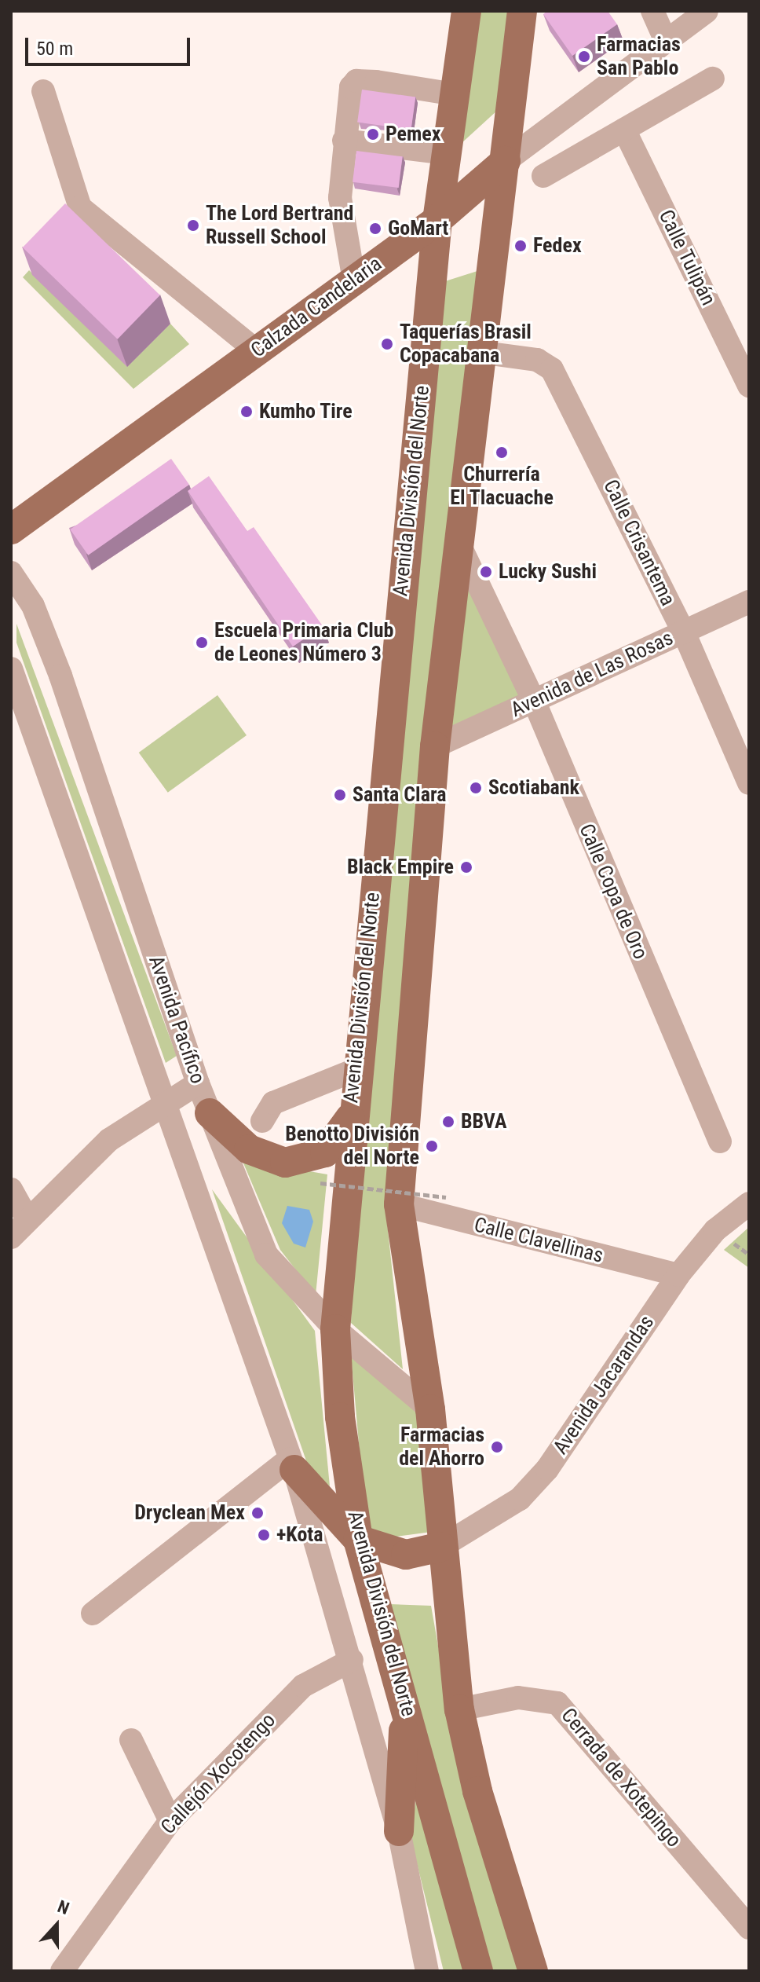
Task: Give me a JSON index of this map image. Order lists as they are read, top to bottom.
{
  "streets": {
    "main road": ["Calzada Candelaria", "Avenida División del Norte"],
    "street": [
      "Calle Tulipán",
      "Calle Crisantema",
      "Avenida de Las Rosas",
      "Calle Copa de Oro",
      "Avenida Pacífico",
      "Calle Clavellinas",
      "Avenida Jacarandas",
      "Callejón Xocotengo",
      "Cerrada de Xotepingo"
    ]
  },
  "crossings": [
    ["Calzada Candelaria", "Avenida División del Norte"],
    ["Avenida División del Norte", "Avenida Pacífico"],
    ["Avenida División del Norte", "Callejón Xocotengo"],
    ["Calle Crisantema", "Avenida de Las Rosas"],
    ["Avenida de Las Rosas", "Calle Copa de Oro"],
    ["Calle Clavellinas", "Avenida Jacarandas"]
  ],
  "places": [
    "Farmacias San Pablo",
    "Pemex",
    "The Lord Bertrand Russell School",
    "GoMart",
    "Fedex",
    "Taquerías Brasil Copacabana",
    "Kumho Tire",
    "Churrería El Tlacuache",
    "Lucky Sushi",
    "Escuela Primaria Club de Leones Número 3",
    "Scotiabank",
    "Santa Clara",
    "Black Empire",
    "BBVA",
    "Benotto División del Norte",
    "Farmacias del Ahorro",
    "Dryclean Mex",
    "+Kota"
  ],
  "scale_bar": "50 m",
  "north": "top"
}
